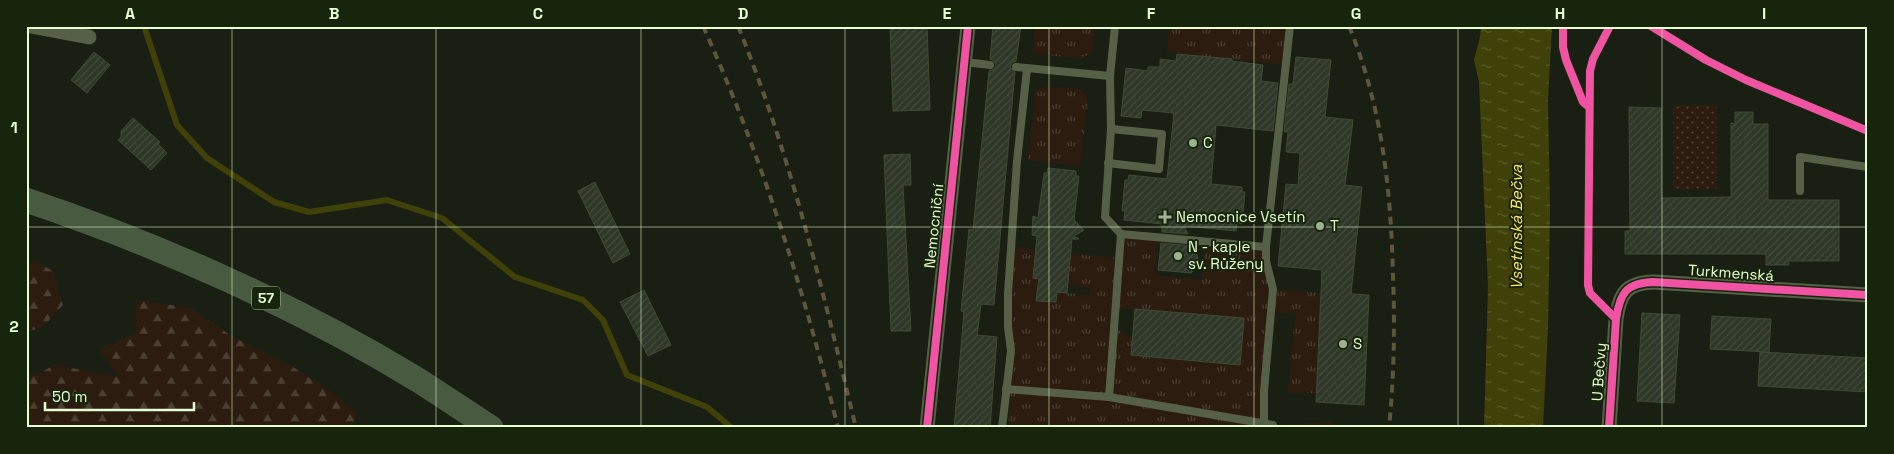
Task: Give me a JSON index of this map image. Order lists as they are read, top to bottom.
{
  "streets": {
    "main road": ["57"],
    "street": ["Nemocniční", "Turkmenská", "U Bečvy"]
  },
  "crossings": [
    ["Turkmenská", "U Bečvy"]
  ],
  "water": ["Vsetínská Bečva"],
  "places": {
    "other": [
      "C",
      "T",
      "N - kaple sv. Růženy",
      "S"
    ],
    "health": ["Nemocnice Vsetín"]
  },
  "scale_bar": "50 m",
  "grid": {
    "columns": [
      "A",
      "B",
      "C",
      "D",
      "E",
      "F",
      "G",
      "H",
      "I"
    ],
    "rows": ["1", "2"]
  }
}
